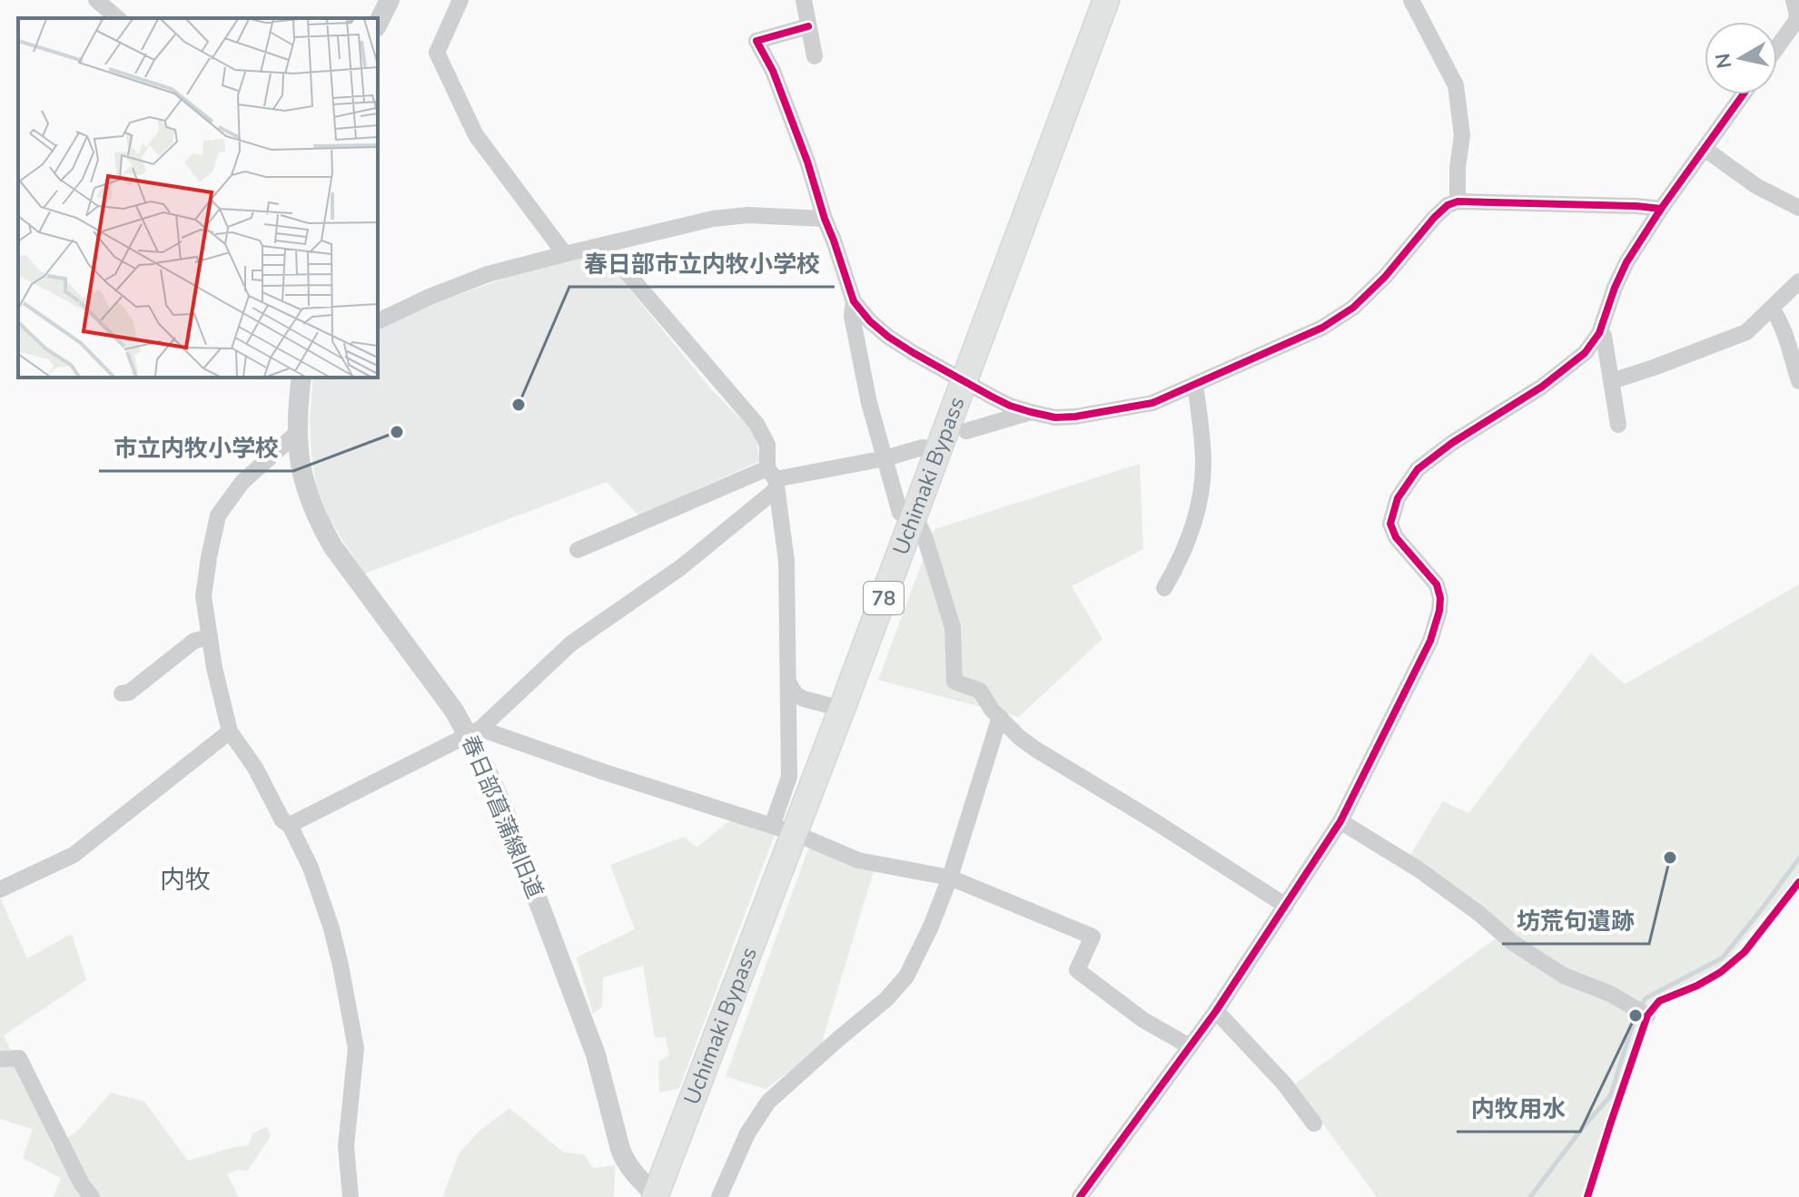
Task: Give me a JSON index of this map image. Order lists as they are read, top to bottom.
{
  "streets": {
    "main road": ["Uchimaki Bypass", "78"],
    "street": ["春日部菖蒲線旧道"]
  },
  "crossings": [
    ["Uchimaki Bypass", "春日部菖蒲線旧道"]
  ],
  "districts": ["内牧"],
  "places": [
    "春日部市立内牧小学校",
    "市立内牧小学校",
    "坊荒句遺跡",
    "内牧用水"
  ],
  "north": "left"
}
